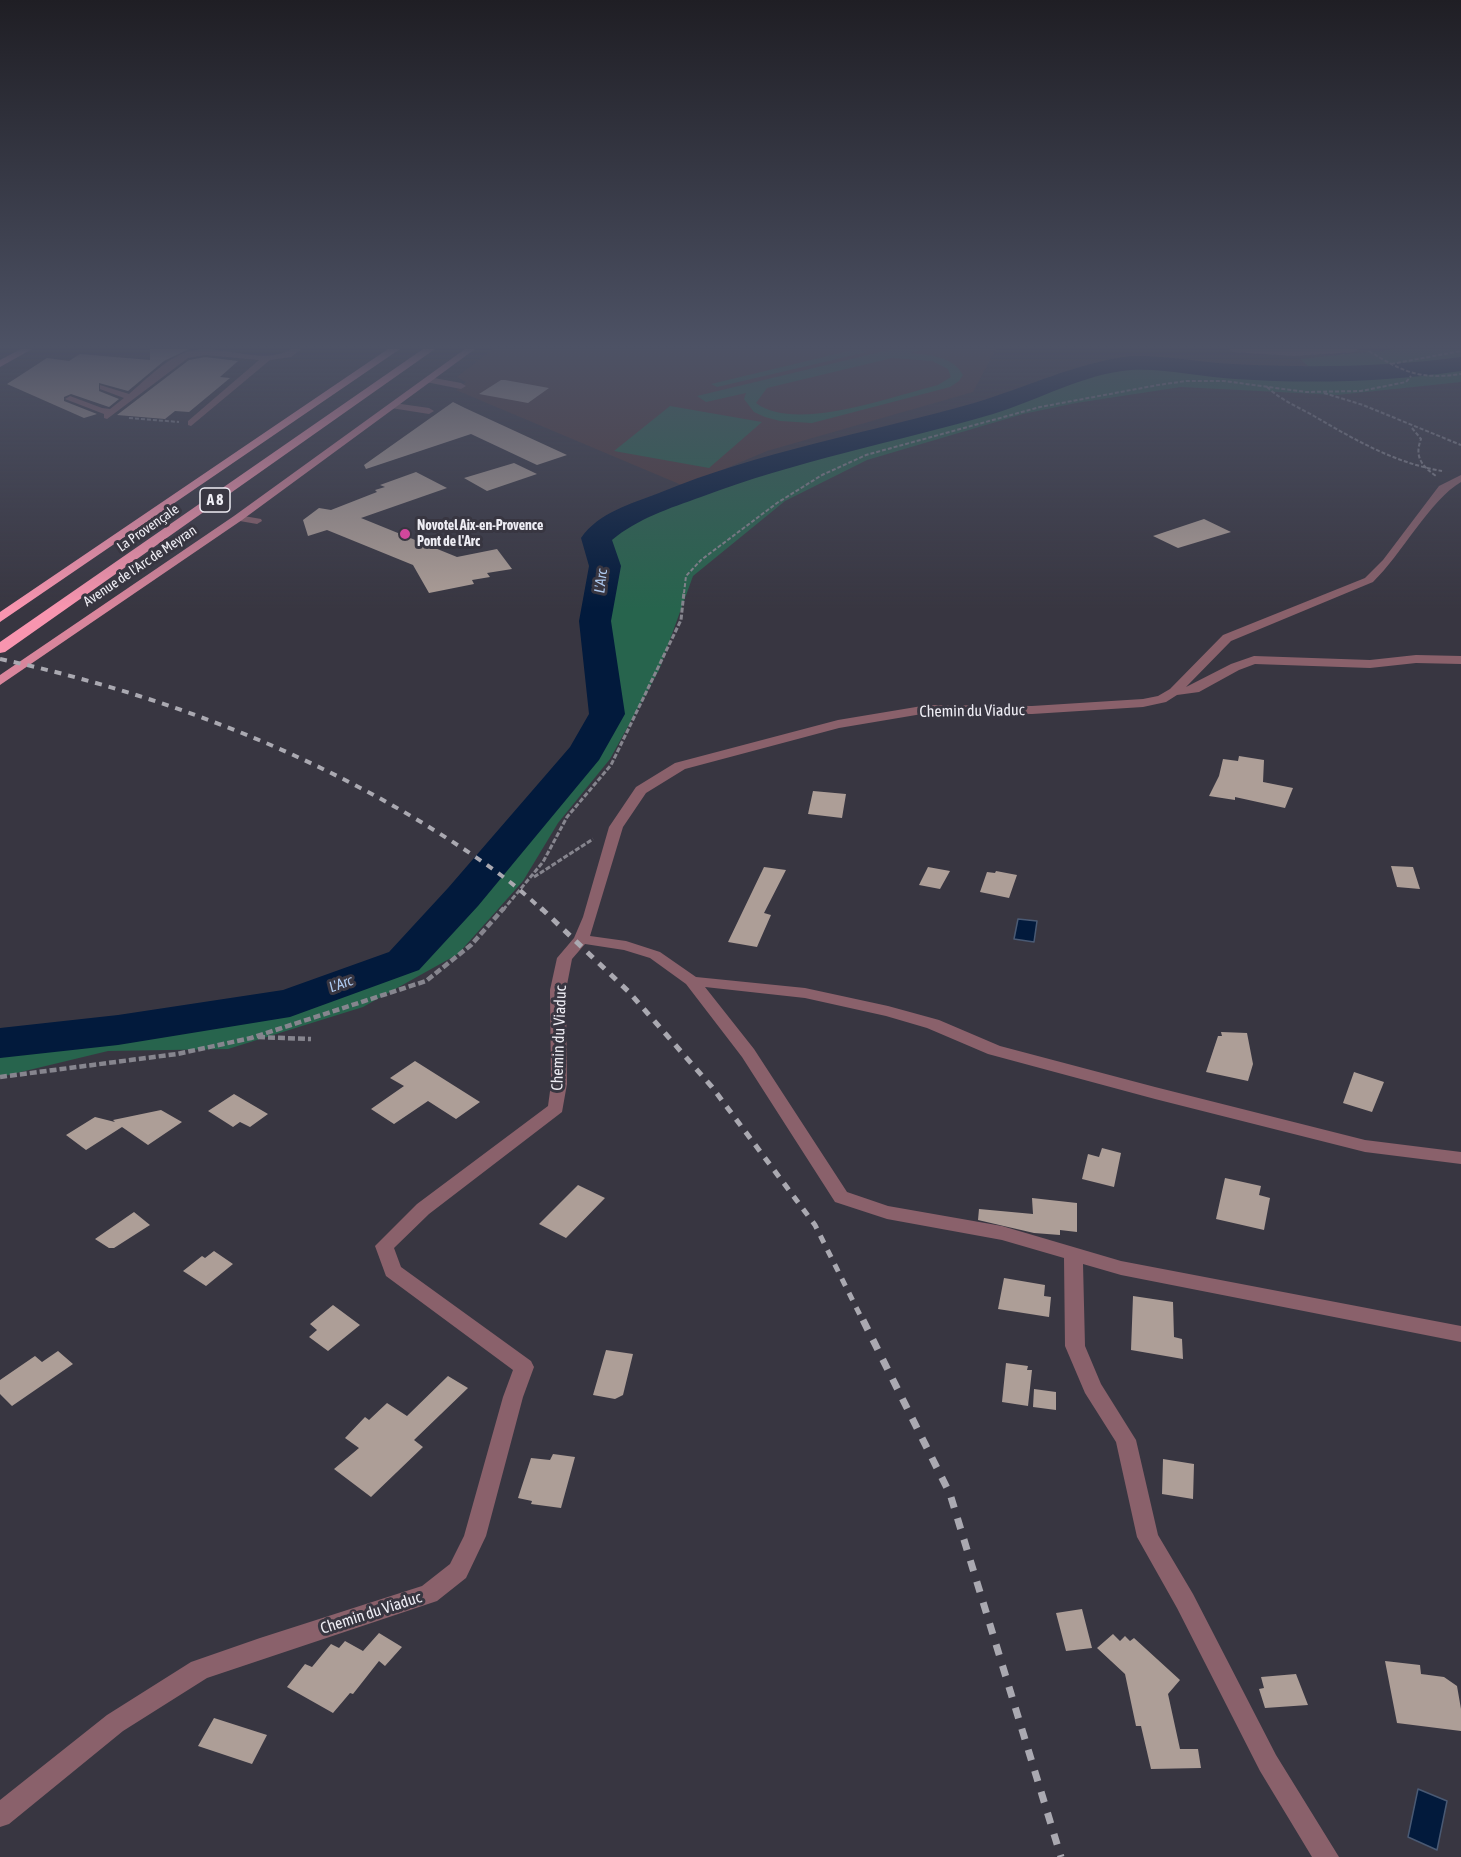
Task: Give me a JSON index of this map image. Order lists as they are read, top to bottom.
{
  "streets": {
    "highway": ["A 8", "La Provençale"],
    "main road": ["Avenue de l'Arc de Meyran"],
    "street": ["Chemin du Viaduc"]
  },
  "water": ["L'Arc"],
  "places": ["Novotel Aix-en-Provence Pont de l'Arc"]
}
